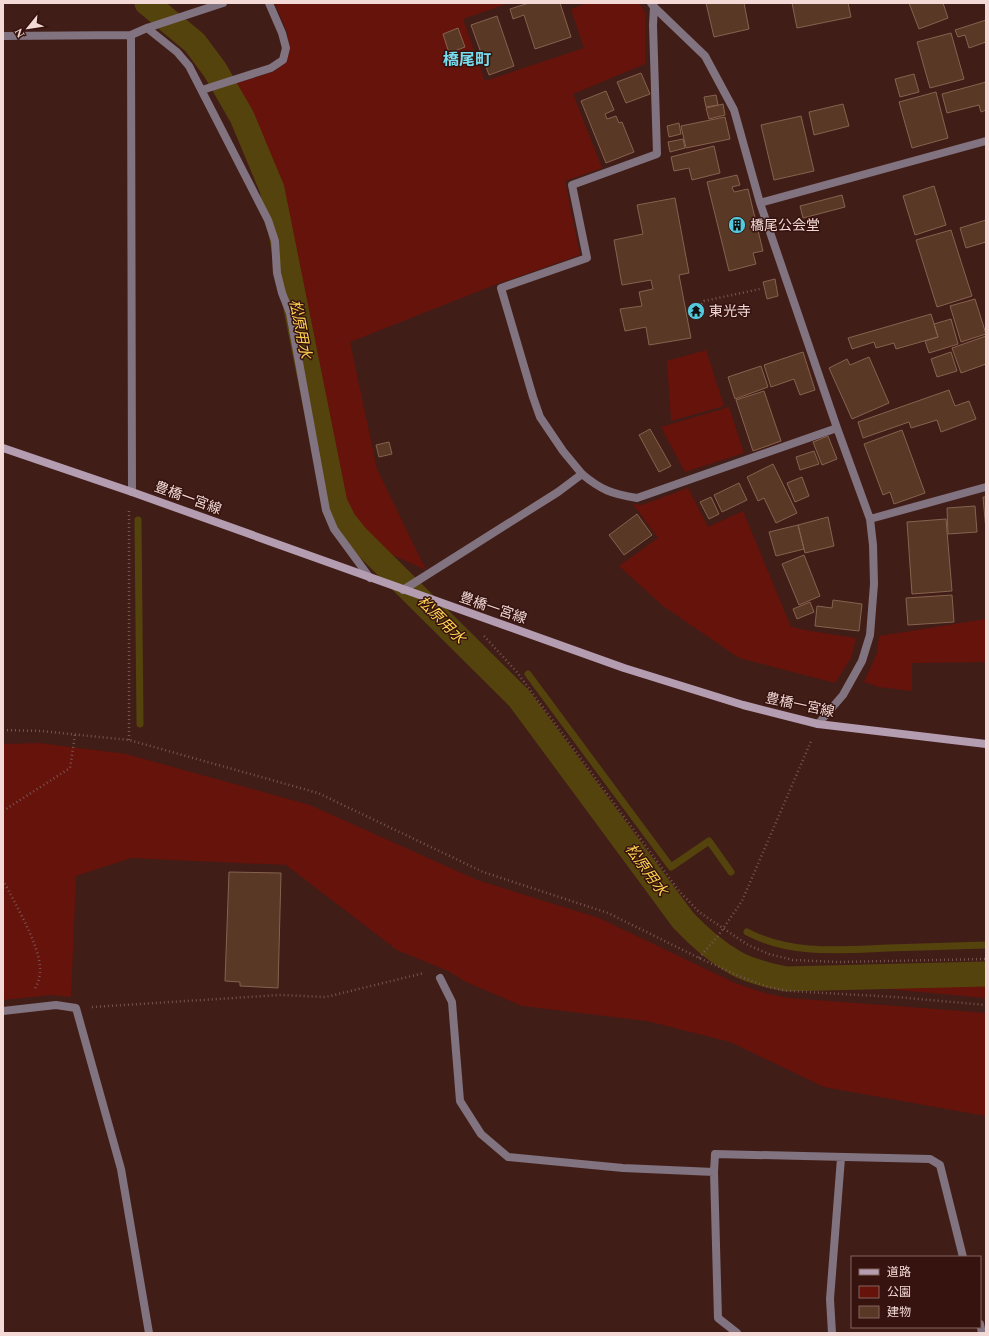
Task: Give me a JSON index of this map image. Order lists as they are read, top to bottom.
{
  "streets": {
    "main road": ["豊橋一宮線"]
  },
  "districts": ["橋尾町"],
  "water": ["松原用水"],
  "places": {
    "building": ["橋尾公会堂"],
    "temple": ["東光寺"]
  },
  "legend": ["道路", "公園", "建物"],
  "north": "bottom left"
}
